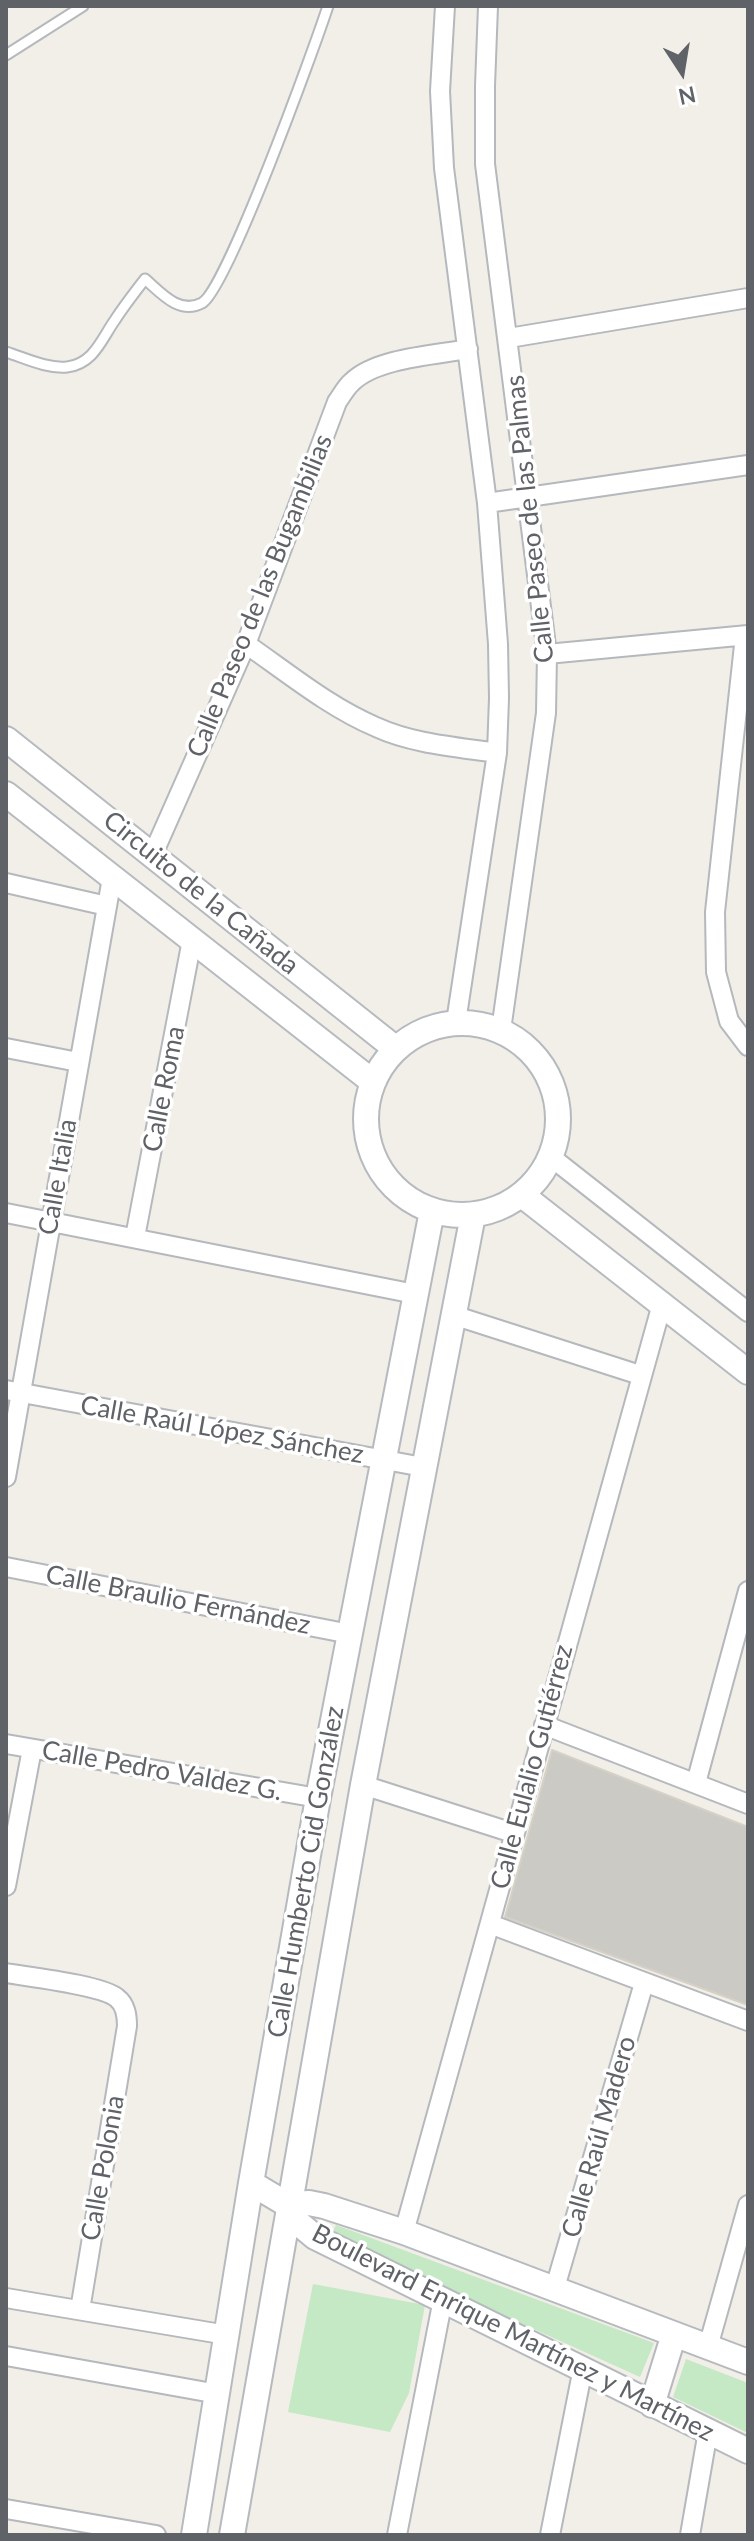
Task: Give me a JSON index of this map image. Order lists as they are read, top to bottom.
{
  "streets": {
    "street": [
      "Calle Paseo de las Palmas",
      "Calle Paseo de las Bugambilias",
      "Circuito de la Cañada",
      "Calle Roma",
      "Calle Italia",
      "Calle Raúl López Sánchez",
      "Calle Braulio Fernández",
      "Calle Eulalio Gutiérrez",
      "Calle Pedro Valdez G.",
      "Calle Humberto Cid González",
      "Calle Raúl Madero",
      "Calle Polonia",
      "Boulevard Enrique Martínez y Martínez"
    ]
  },
  "crossings": [
    ["Calle Paseo de las Palmas", "Calle Paseo de las Bugambilias"],
    ["Calle Paseo de las Palmas", "Circuito de la Cañada"],
    ["Calle Paseo de las Palmas", "Calle Humberto Cid González"],
    ["Calle Paseo de las Bugambilias", "Circuito de la Cañada"],
    ["Circuito de la Cañada", "Calle Roma"],
    ["Circuito de la Cañada", "Calle Italia"],
    ["Circuito de la Cañada", "Calle Humberto Cid González"],
    ["Calle Italia", "Calle Raúl López Sánchez"],
    ["Calle Raúl López Sánchez", "Calle Humberto Cid González"],
    ["Calle Braulio Fernández", "Calle Humberto Cid González"],
    ["Calle Eulalio Gutiérrez", "Boulevard Enrique Martínez y Martínez"],
    ["Calle Pedro Valdez G.", "Calle Humberto Cid González"],
    ["Calle Humberto Cid González", "Boulevard Enrique Martínez y Martínez"],
    ["Calle Raúl Madero", "Boulevard Enrique Martínez y Martínez"]
  ],
  "north": "bottom"
}
